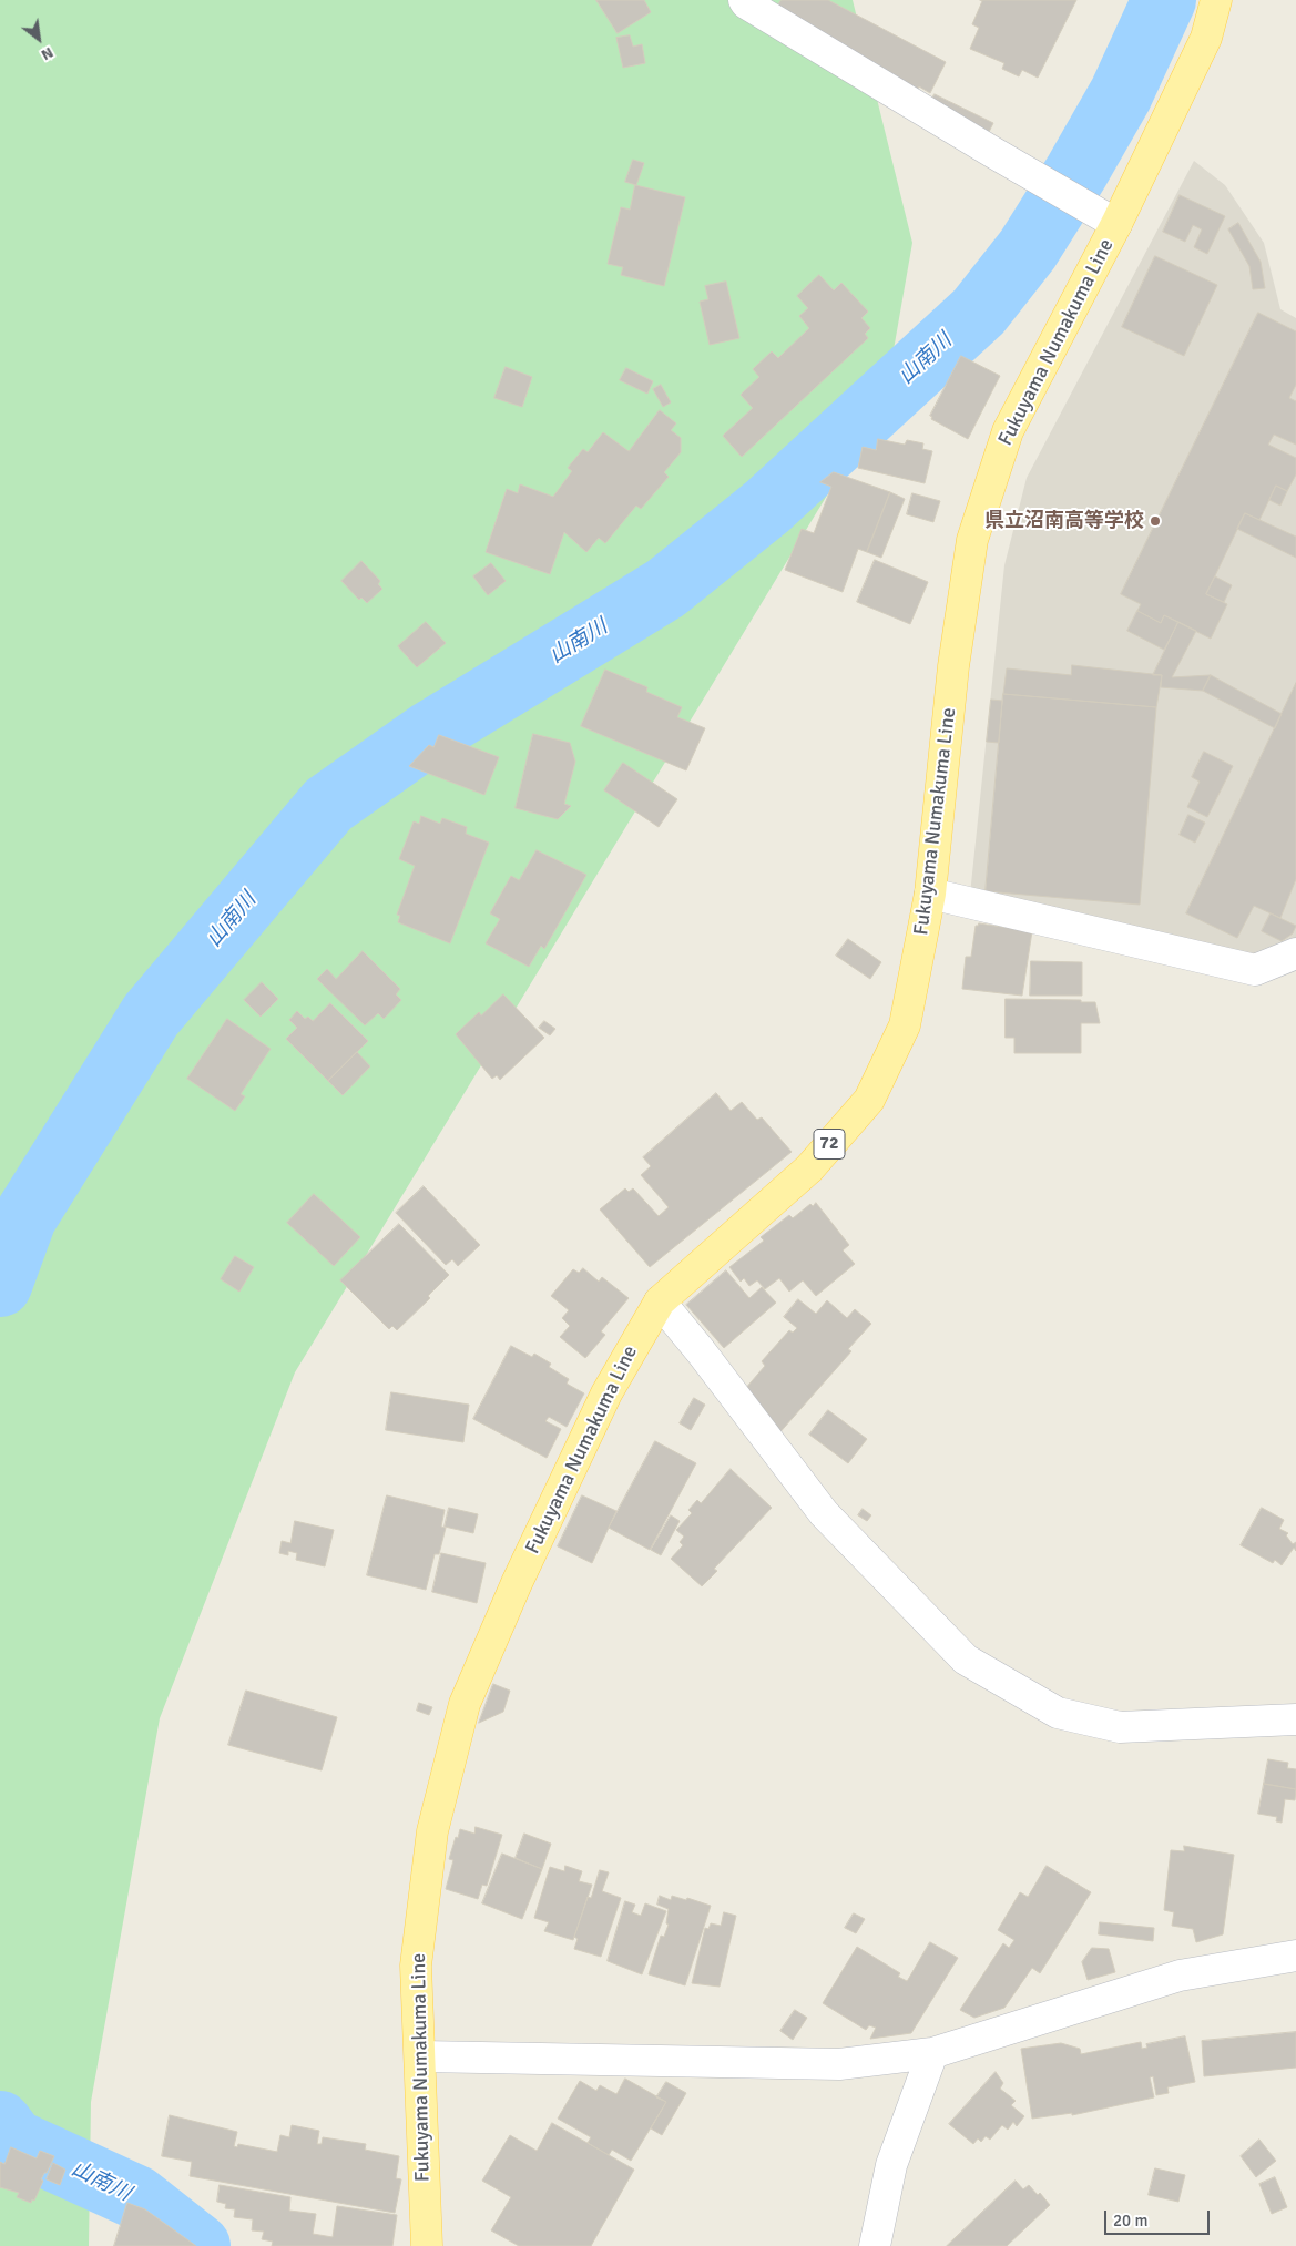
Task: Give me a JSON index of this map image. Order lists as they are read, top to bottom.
{
  "streets": {
    "main road": ["Fukuyama Numakuma Line", "72"]
  },
  "water": ["山南川"],
  "places": ["県立沼南高等学校"],
  "scale_bar": "20 m",
  "north": "bottom right"
}
